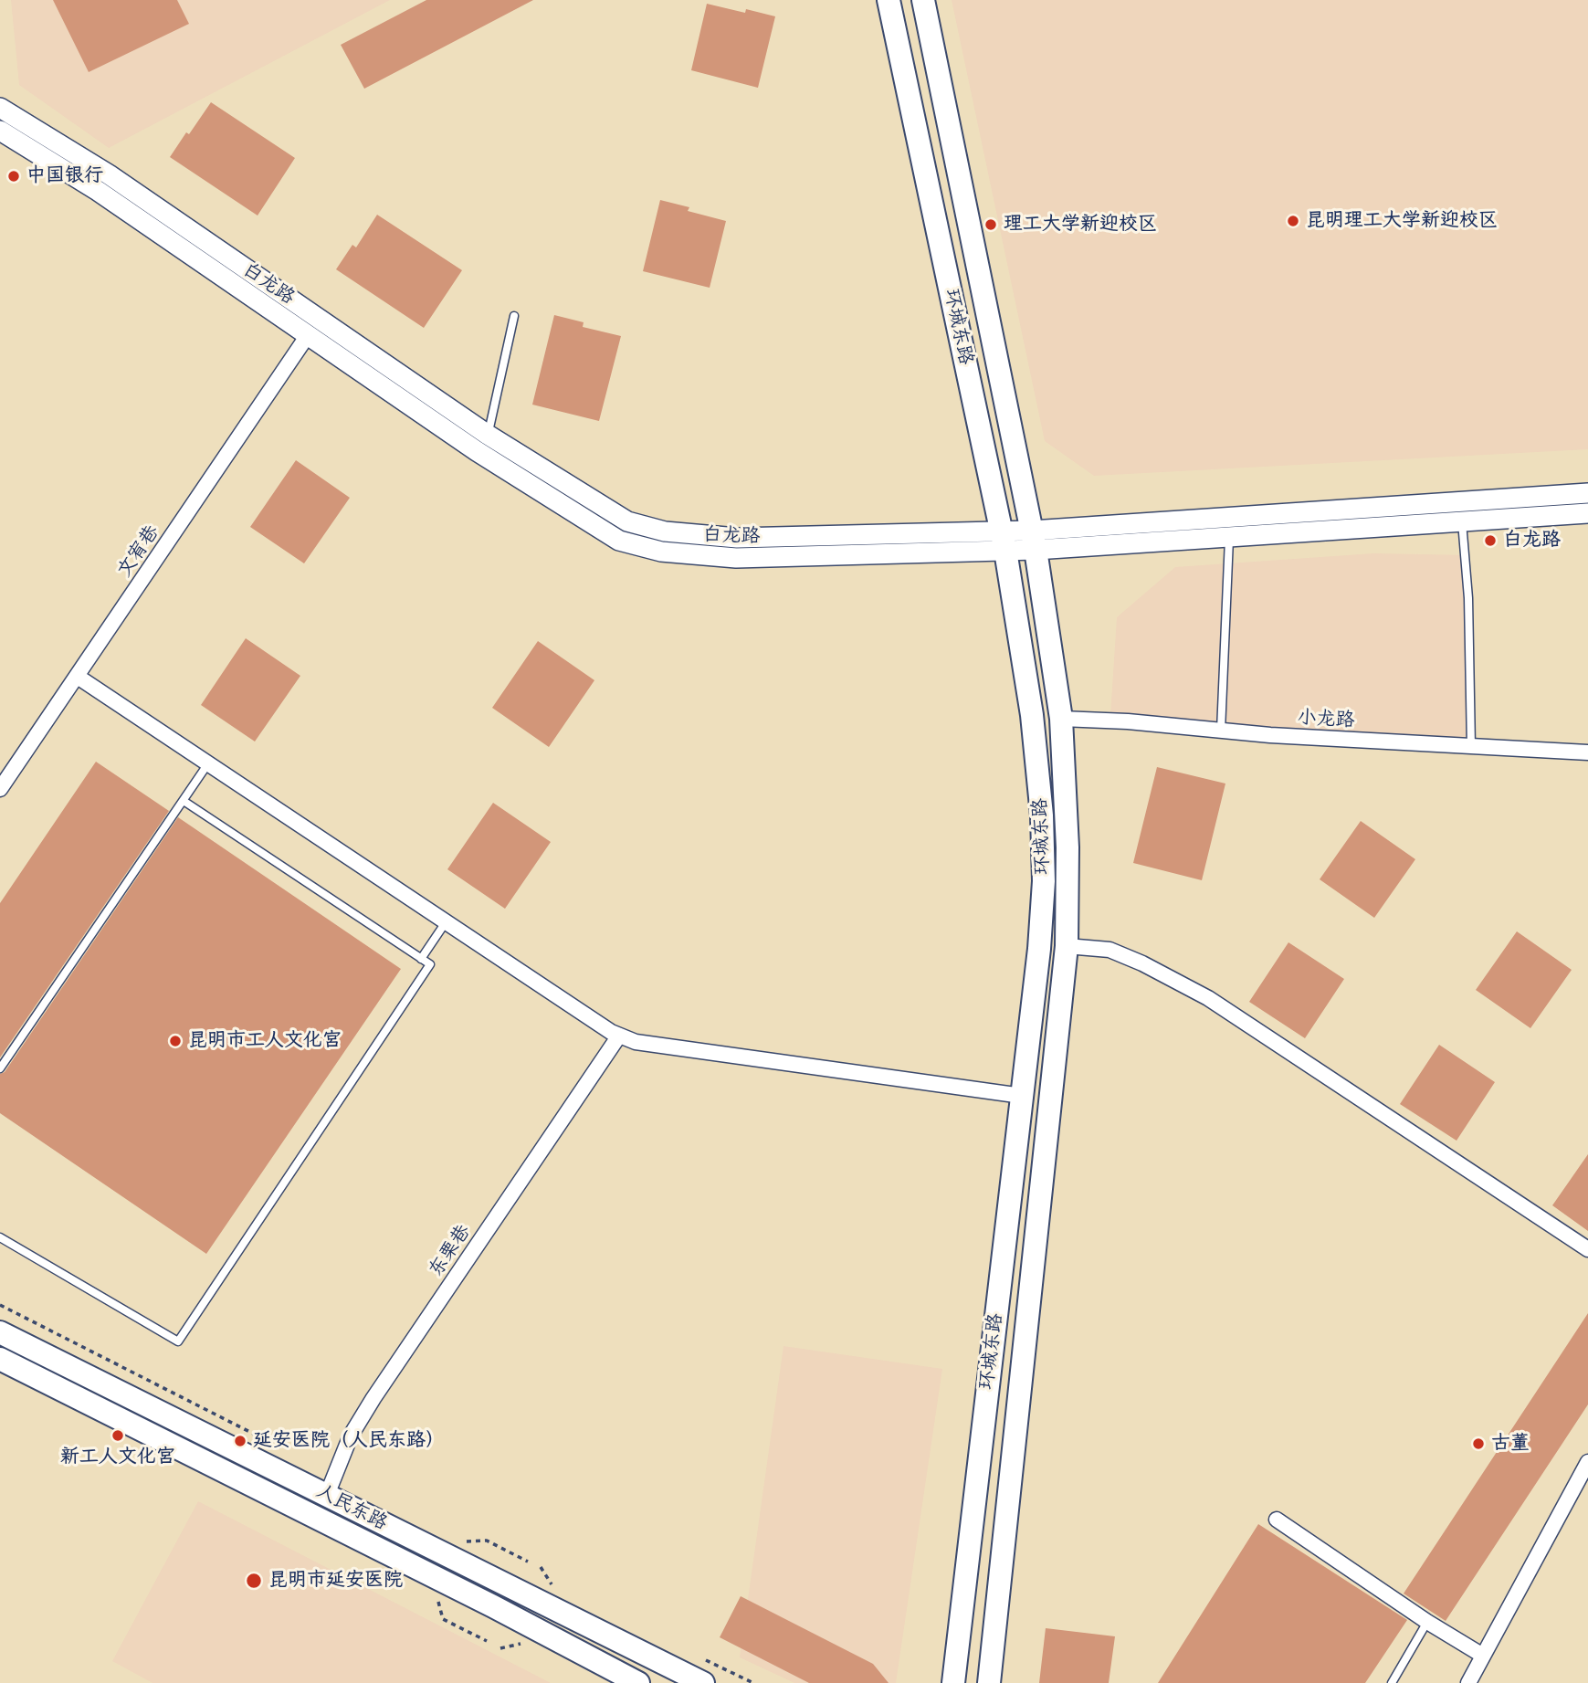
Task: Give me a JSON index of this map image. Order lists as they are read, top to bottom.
{
  "streets": {
    "main road": ["白龙路", "环城东路", "人民东路"],
    "street": ["文宥巷", "小龙路", "东栗巷"]
  },
  "crossings": [
    ["白龙路", "环城东路"],
    ["白龙路", "文宥巷"],
    ["环城东路", "小龙路"],
    ["东栗巷", "人民东路"]
  ],
  "places": [
    "中国银行",
    "昆明理工大学新迎校区",
    "理工大学新迎校区",
    "白龙路",
    "昆明市工人文化宫",
    "新工人文化宫",
    "延安医院（人民东路）",
    "古董",
    "昆明市延安医院"
  ]
}
